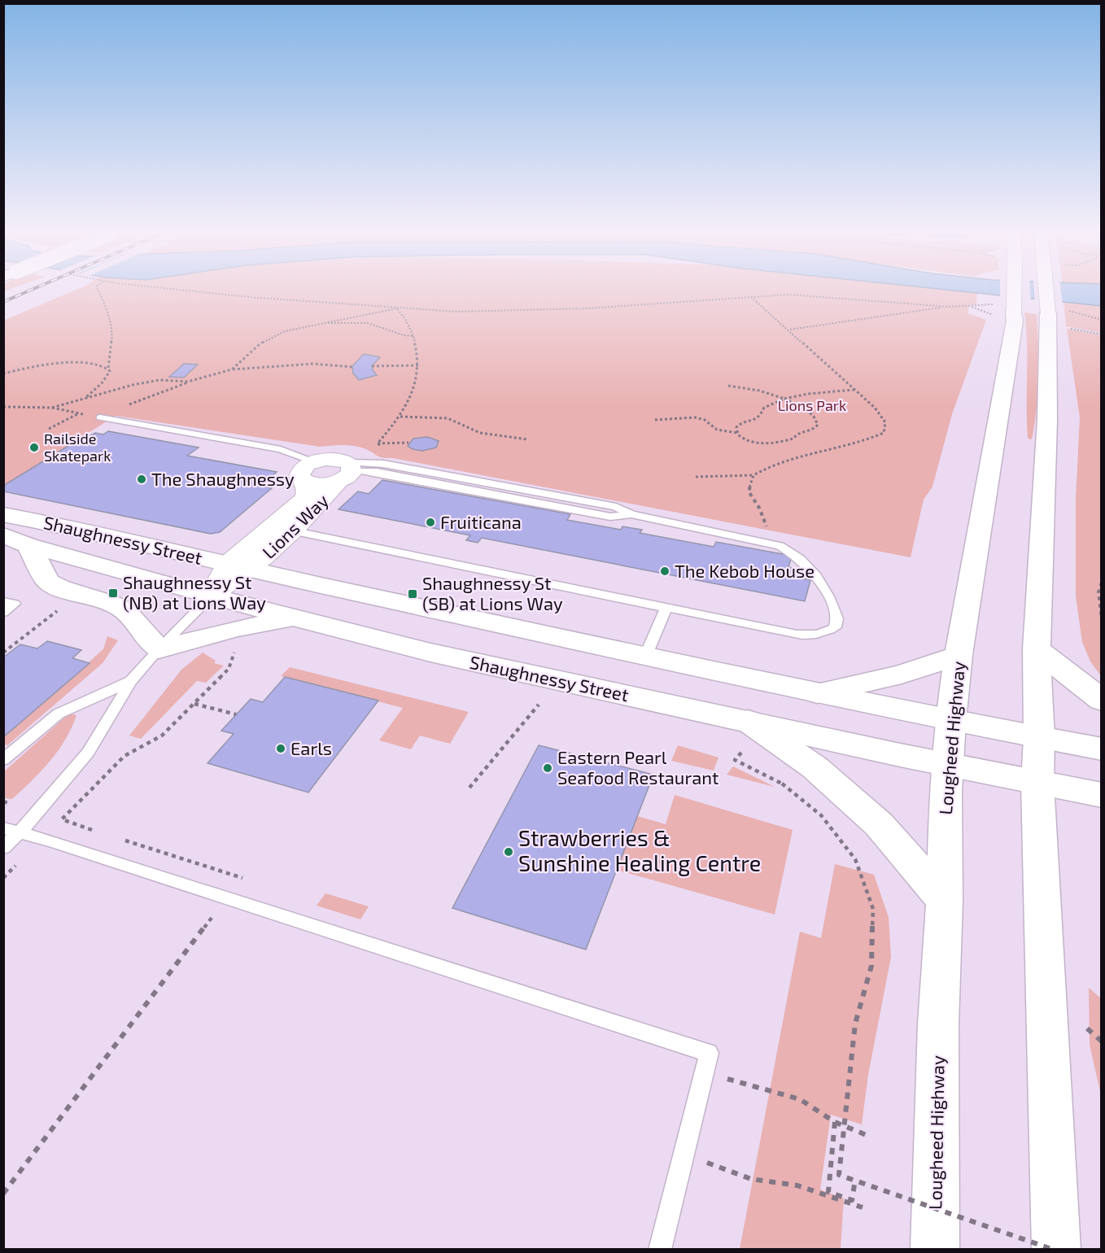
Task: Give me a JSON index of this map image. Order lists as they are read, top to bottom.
{
  "streets": {
    "main road": ["Shaughnessy Street", "Lougheed Highway"],
    "street": ["Lions Way"]
  },
  "crossings": [
    ["Lions Way", "Shaughnessy Street"],
    ["Shaughnessy Street", "Lougheed Highway"]
  ],
  "parks": ["Lions Park"],
  "places": {
    "other": [
      "Railside Skatepark",
      "The Shaughnessy",
      "Fruiticana",
      "The Kebob House",
      "Earls",
      "Eastern Pearl Seafood Restaurant",
      "Strawberries & Sunshine Healing Centre"
    ],
    "transit": ["Shaughnessy St (NB) at Lions Way", "Shaughnessy St (SB) at Lions Way"]
  }
}
